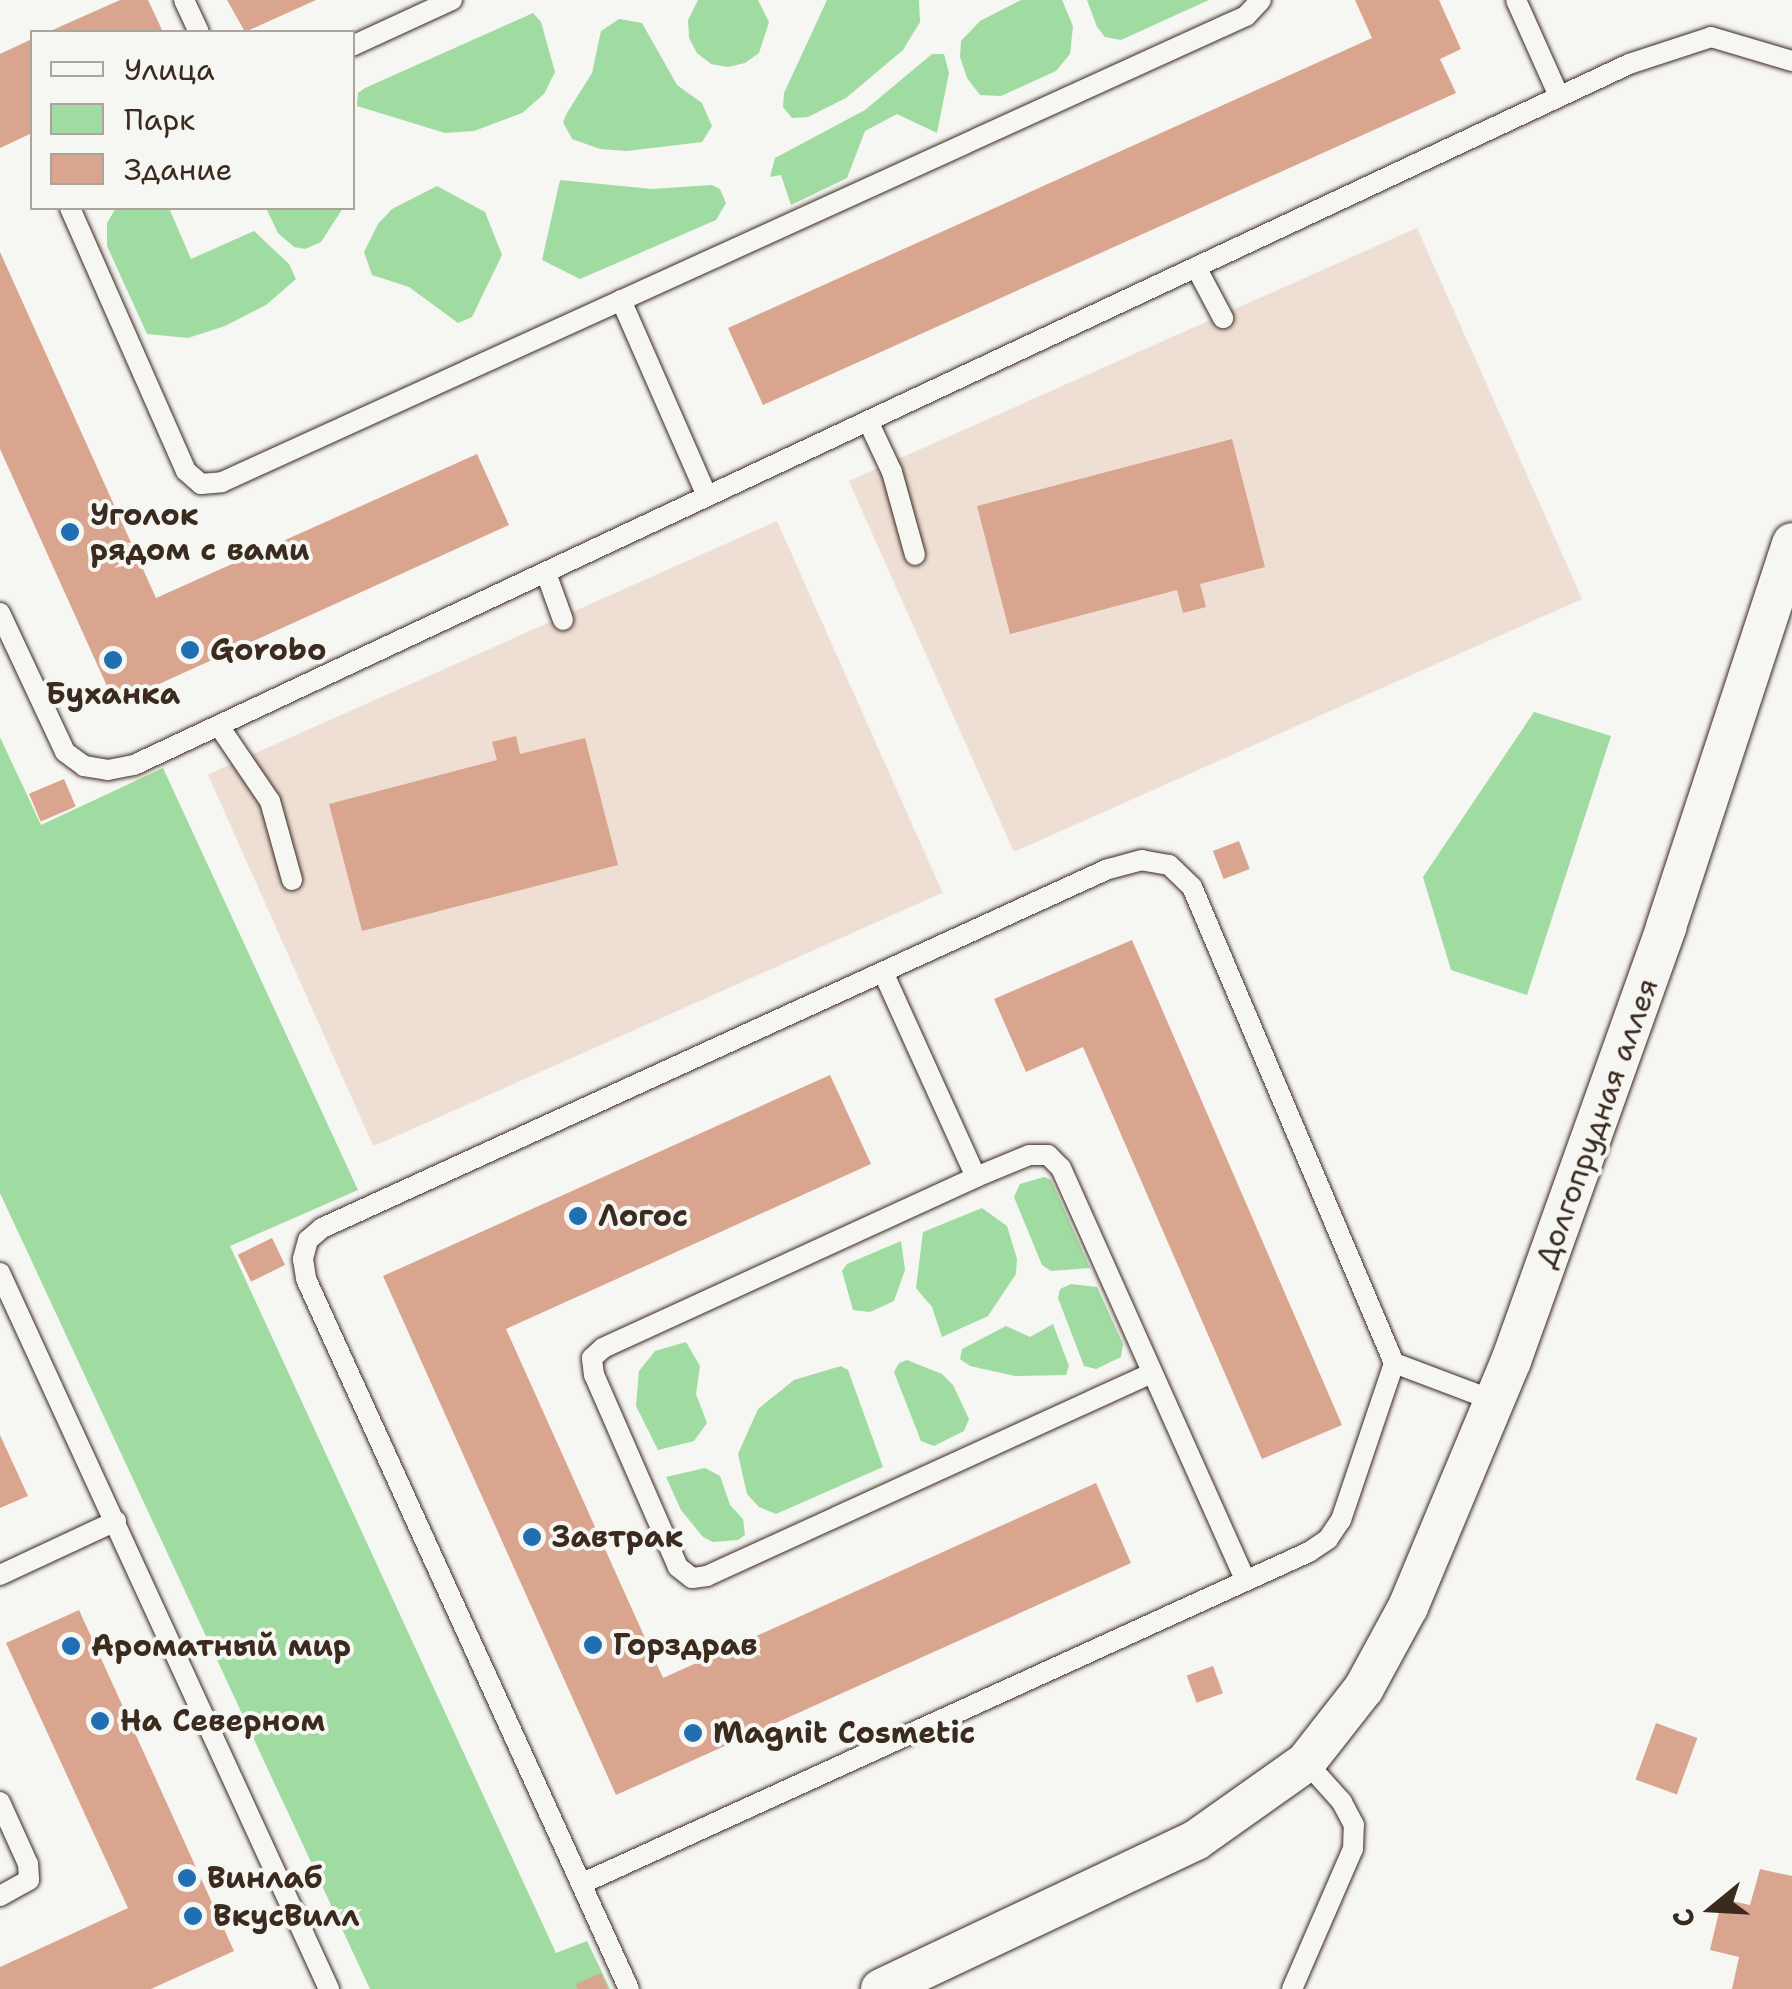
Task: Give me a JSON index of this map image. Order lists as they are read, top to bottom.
{
  "streets": {
    "street": ["Долгопрудная аллея"]
  },
  "places": [
    "Уголок рядом с вами",
    "Gorobo",
    "Буханка",
    "Логос",
    "Завтрак",
    "Горздрав",
    "Ароматный мир",
    "На Северном",
    "Magnit Cosmetic",
    "Винлаб",
    "ВкусВилл"
  ],
  "legend": ["Улица", "Парк", "Здание"],
  "north": "left"
}
